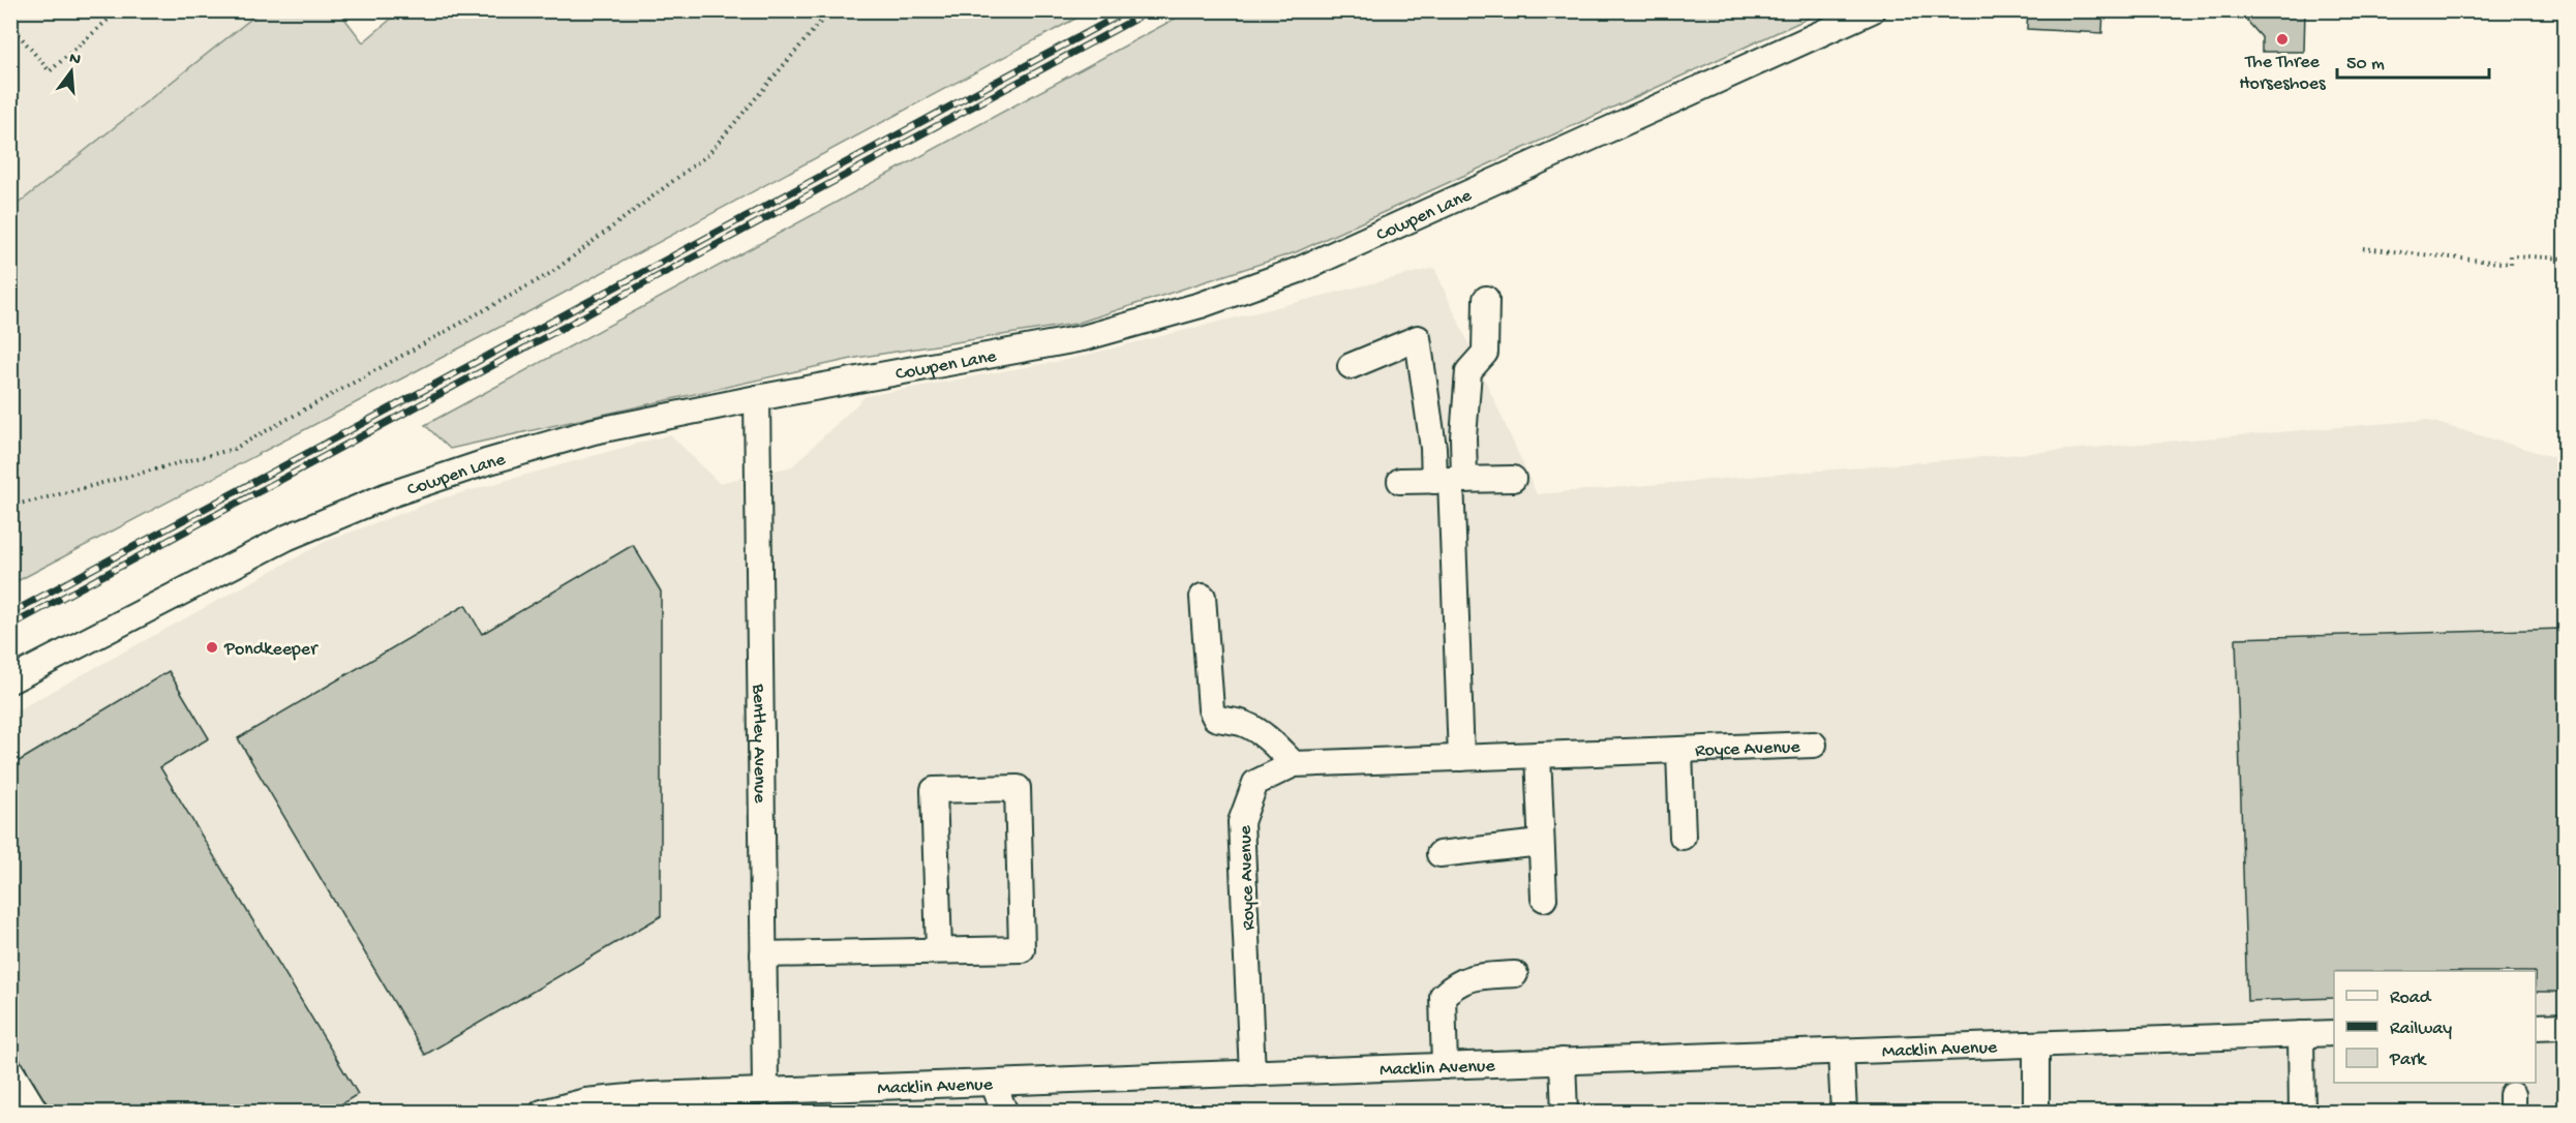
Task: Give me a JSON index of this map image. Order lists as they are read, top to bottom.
{
  "streets": {
    "street": [
      "Cowpen Lane",
      "Bentley Avenue",
      "Royce Avenue",
      "Macklin Avenue"
    ]
  },
  "crossings": [
    ["Cowpen Lane", "Bentley Avenue"],
    ["Bentley Avenue", "Macklin Avenue"],
    ["Royce Avenue", "Macklin Avenue"]
  ],
  "places": ["The Three Horseshoes", "Pondkeeper"],
  "legend": ["Road", "Railway", "Park"],
  "scale_bar": "50 m",
  "north": "top"
}
